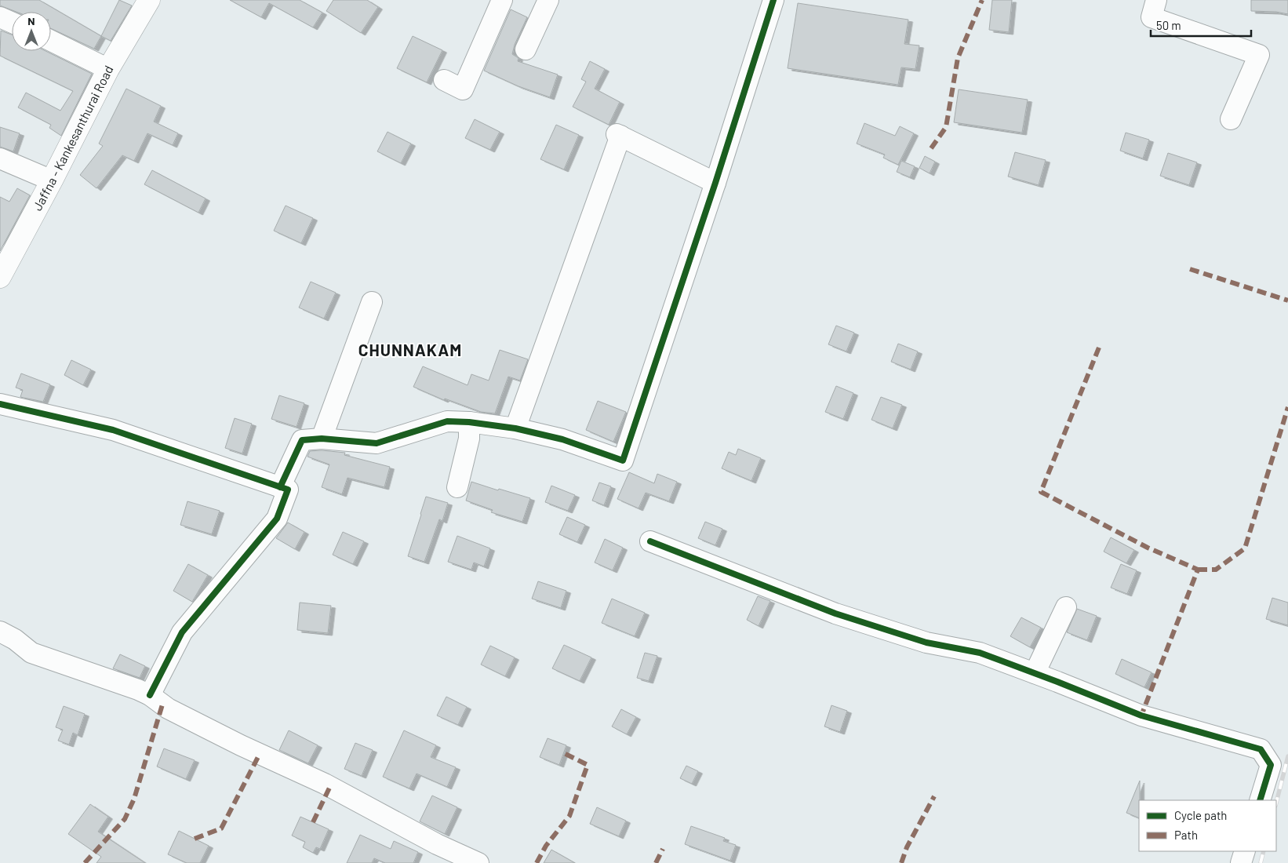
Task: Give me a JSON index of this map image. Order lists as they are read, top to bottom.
{
  "streets": {
    "main road": ["Jaffna - Kankesanthurai Road"]
  },
  "districts": ["CHUNNAKAM"],
  "legend": ["Cycle path", "Path"],
  "scale_bar": "50 m",
  "north": "top"
}
